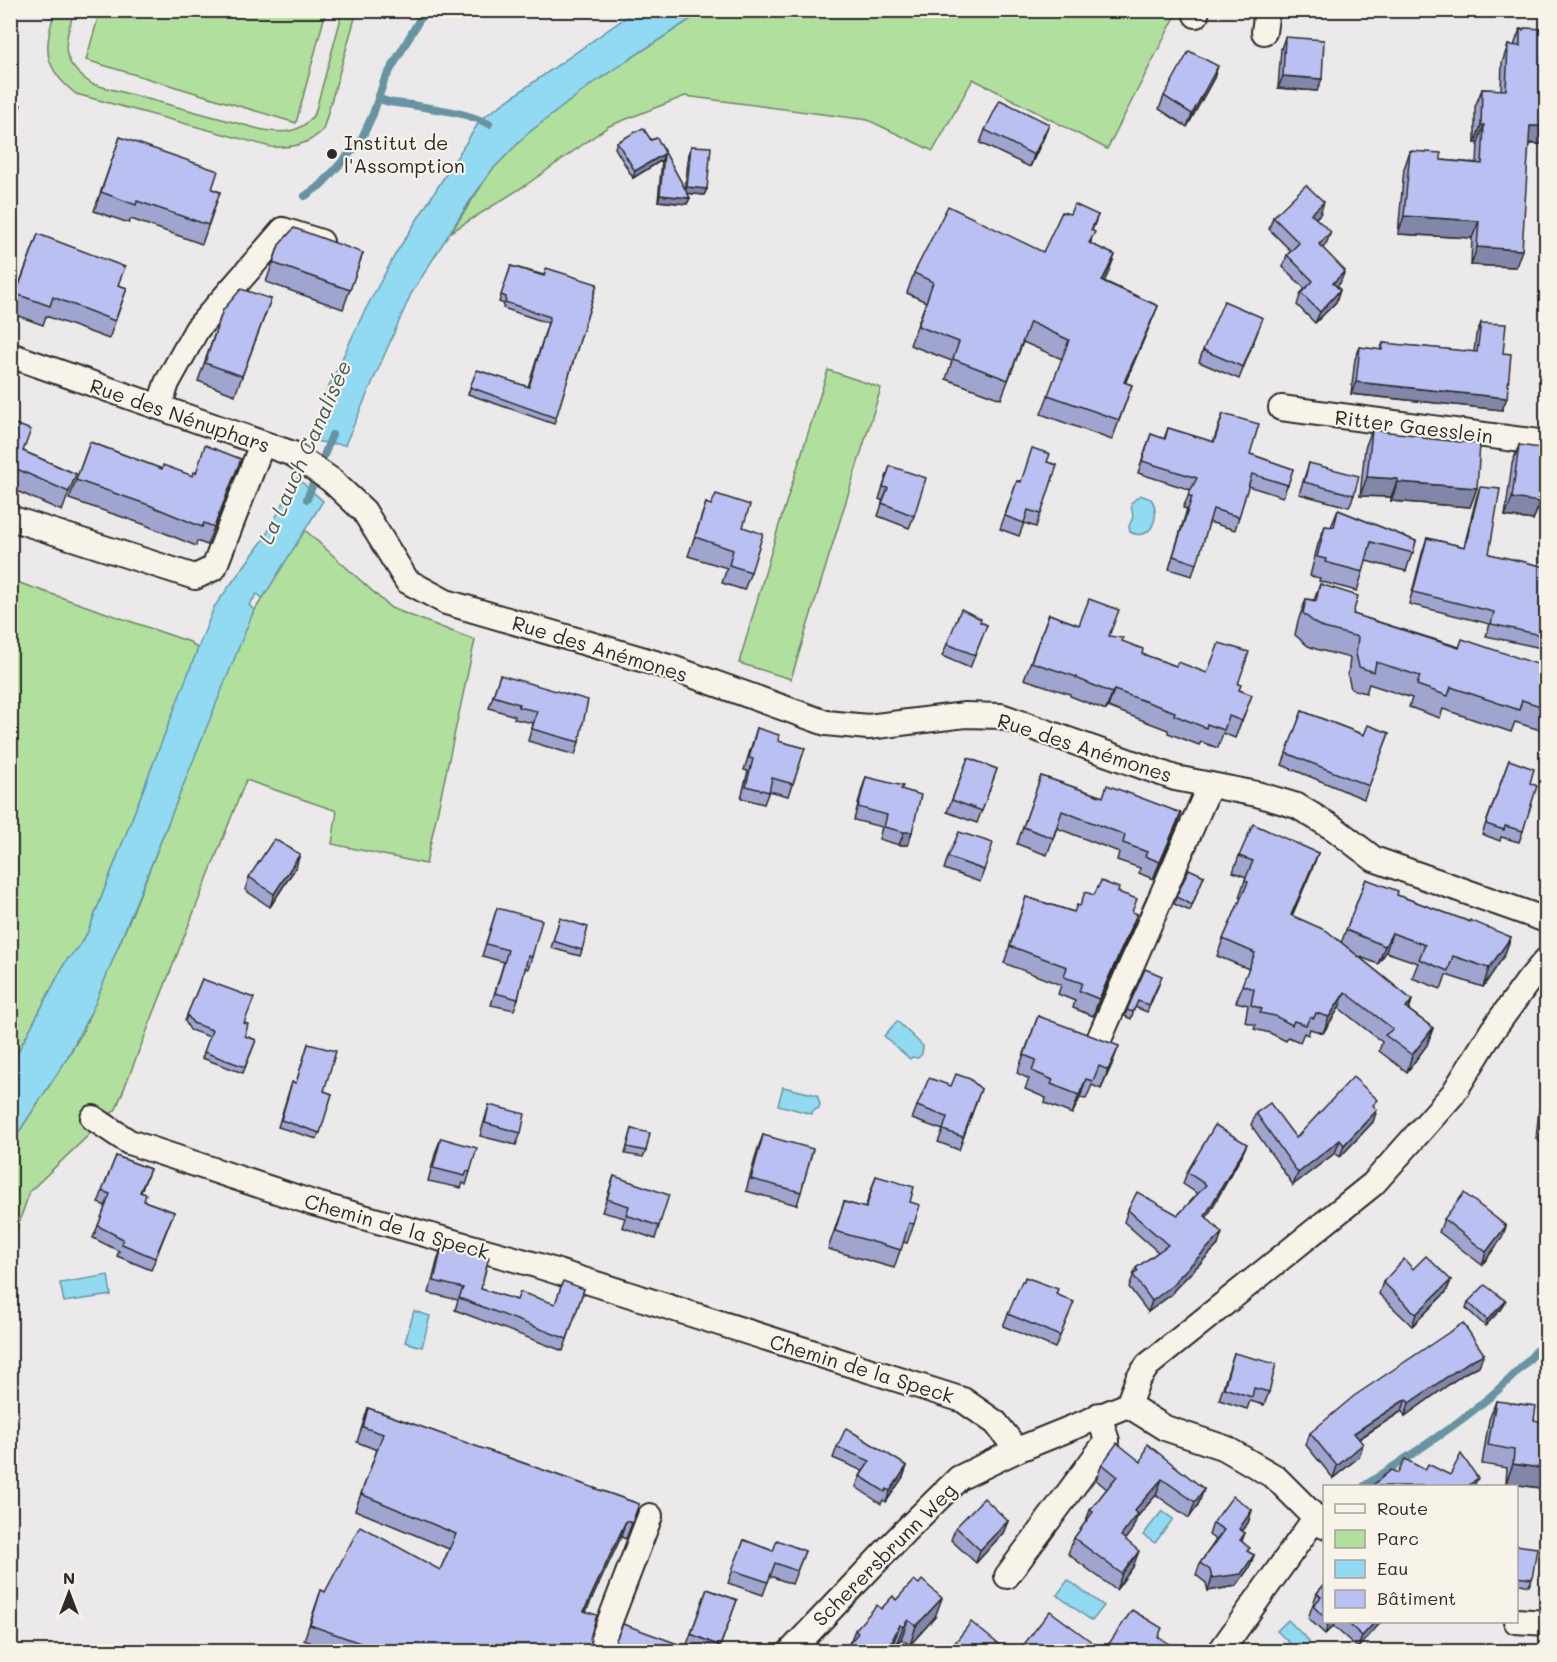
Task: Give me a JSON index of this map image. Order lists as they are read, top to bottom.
{
  "streets": {
    "street": [
      "Rue des Nénuphars",
      "Ritter Gaesslein",
      "Rue des Anémones",
      "Chemin de la Speck",
      "Scherersbrunn Weg"
    ]
  },
  "crossings": [
    ["Rue des Nénuphars", "Rue des Anémones"],
    ["Chemin de la Speck", "Scherersbrunn Weg"]
  ],
  "water": ["La Lauch Canalisée"],
  "places": ["Institut de l'Assomption"],
  "legend": [
    "Route",
    "Parc",
    "Eau",
    "Bâtiment"
  ],
  "north": "top"
}
